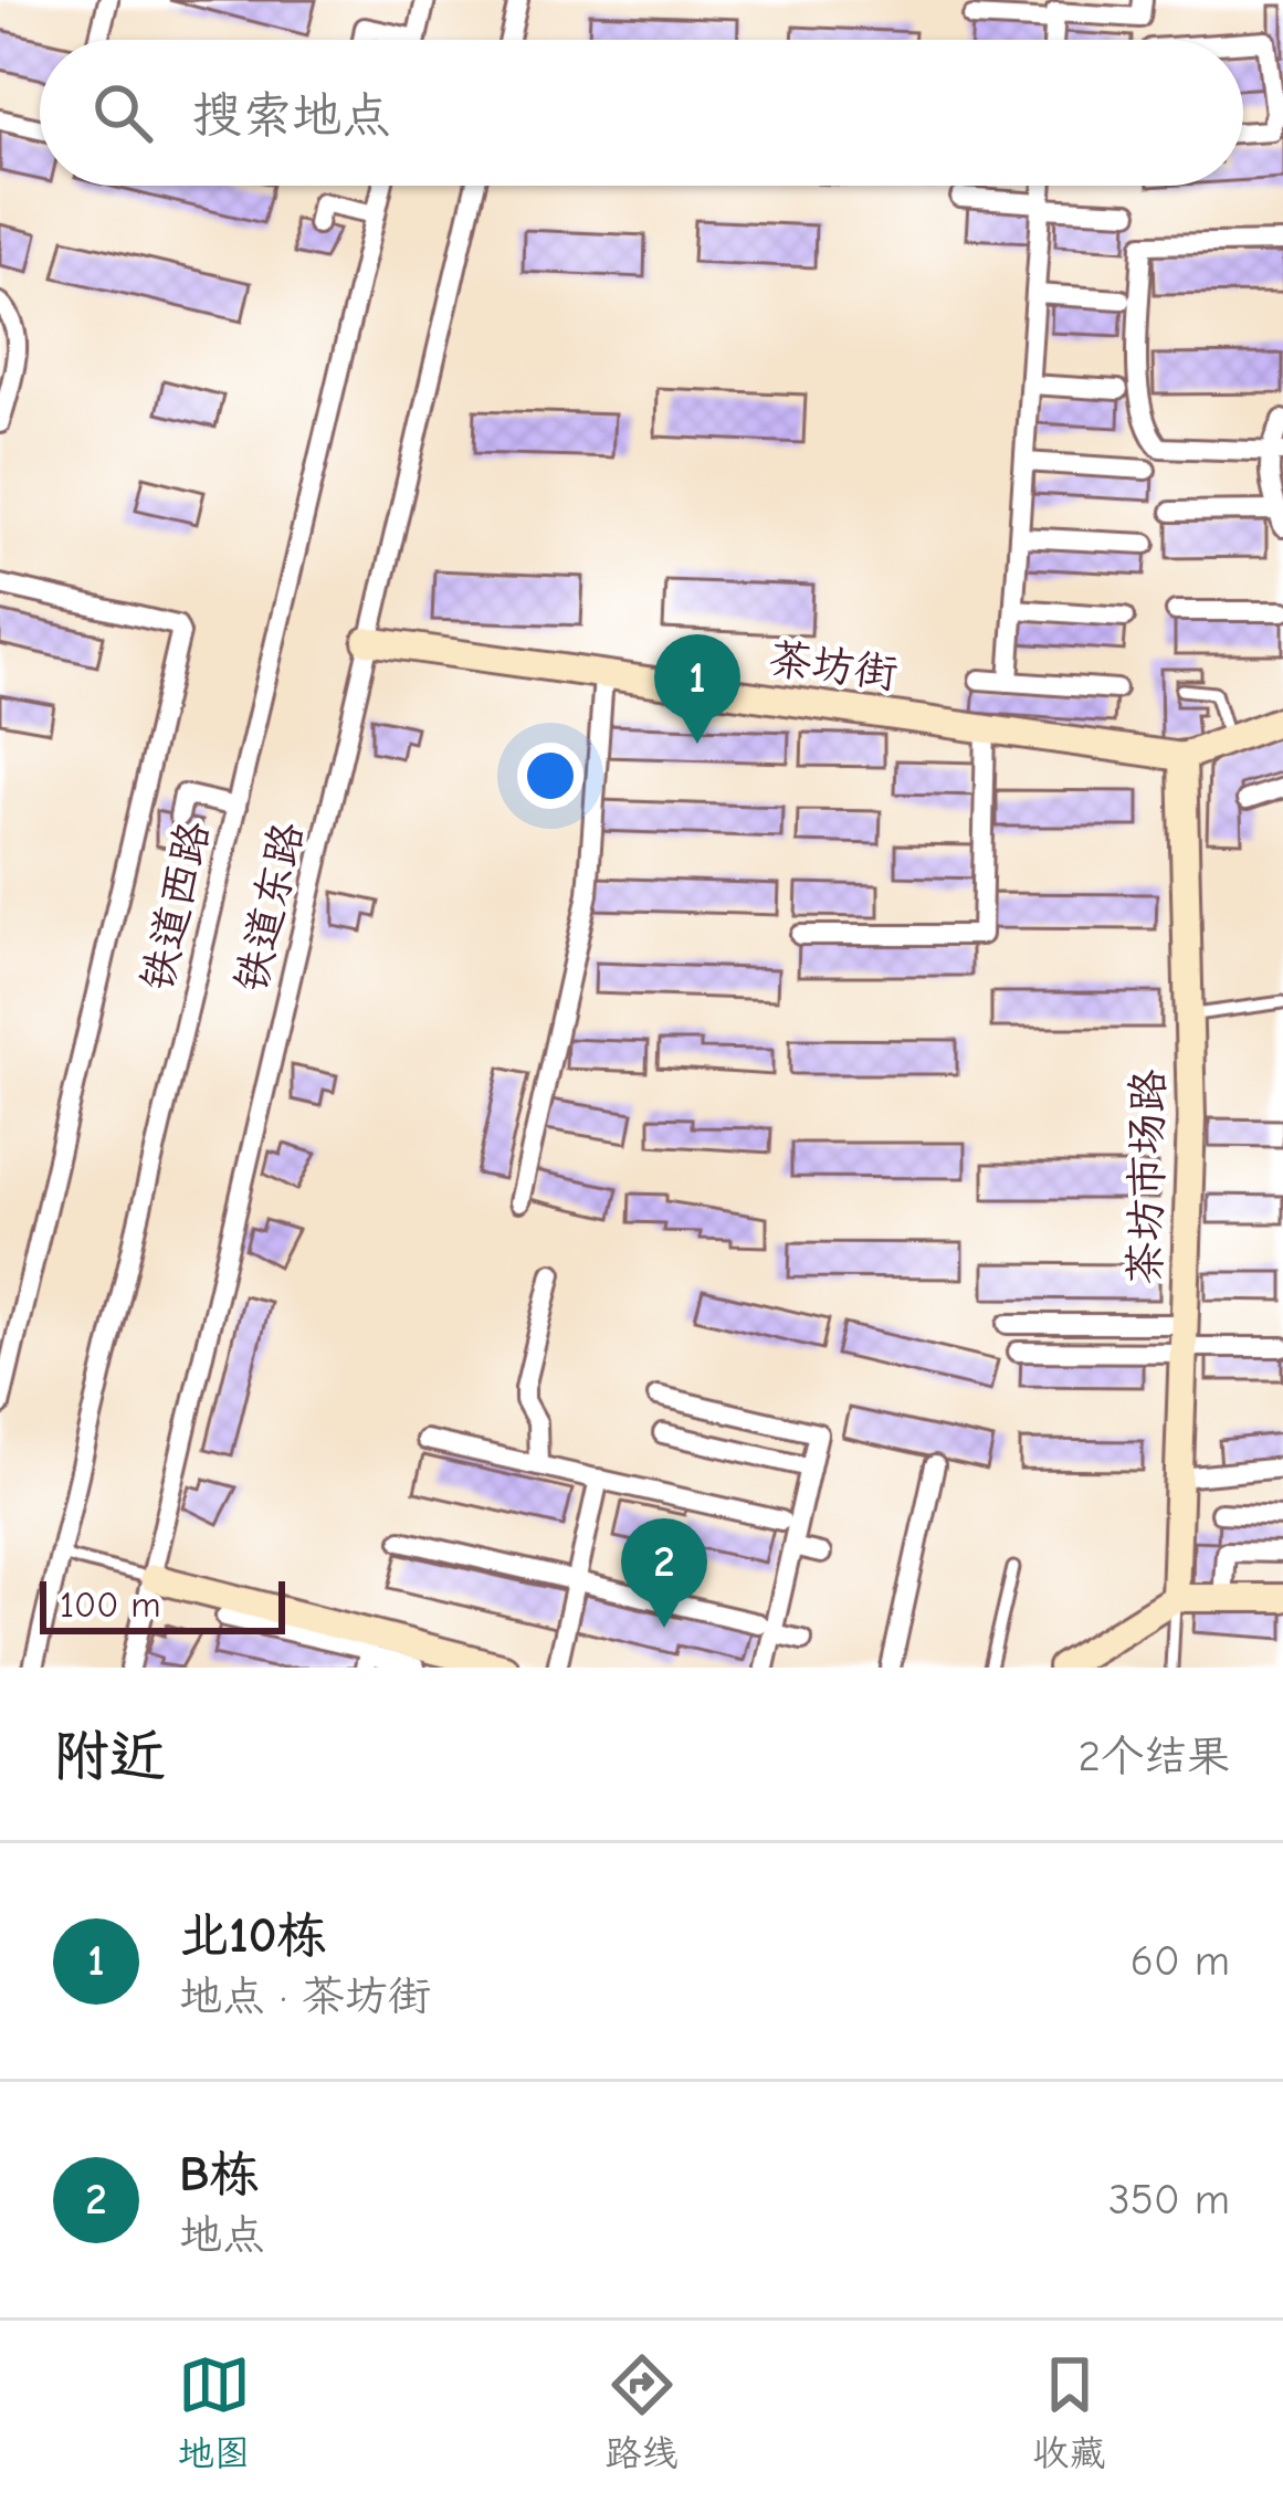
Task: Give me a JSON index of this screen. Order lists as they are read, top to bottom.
{
  "streets": {
    "street": [
      "茶坊街",
      "铁道西路",
      "铁道东路",
      "茶坊市场路"
    ]
  },
  "crossings": [
    ["茶坊街", "铁道东路"],
    ["茶坊街", "茶坊市场路"]
  ],
  "scale_bar": "100 m",
  "page": {
    "search": "搜索地点",
    "pins": ["1", "2"],
    "scale": "100 m",
    "heading": ["附近", "2个结果"],
    "list": [
      {
        "mark": "1",
        "name": "北10栋",
        "note": "地点 · 茶坊街",
        "value": "60 m"
      },
      {
        "mark": "2",
        "name": "B栋",
        "note": "地点",
        "value": "350 m"
      }
    ],
    "nav": ["地图", "路线", "收藏"]
  }
}
